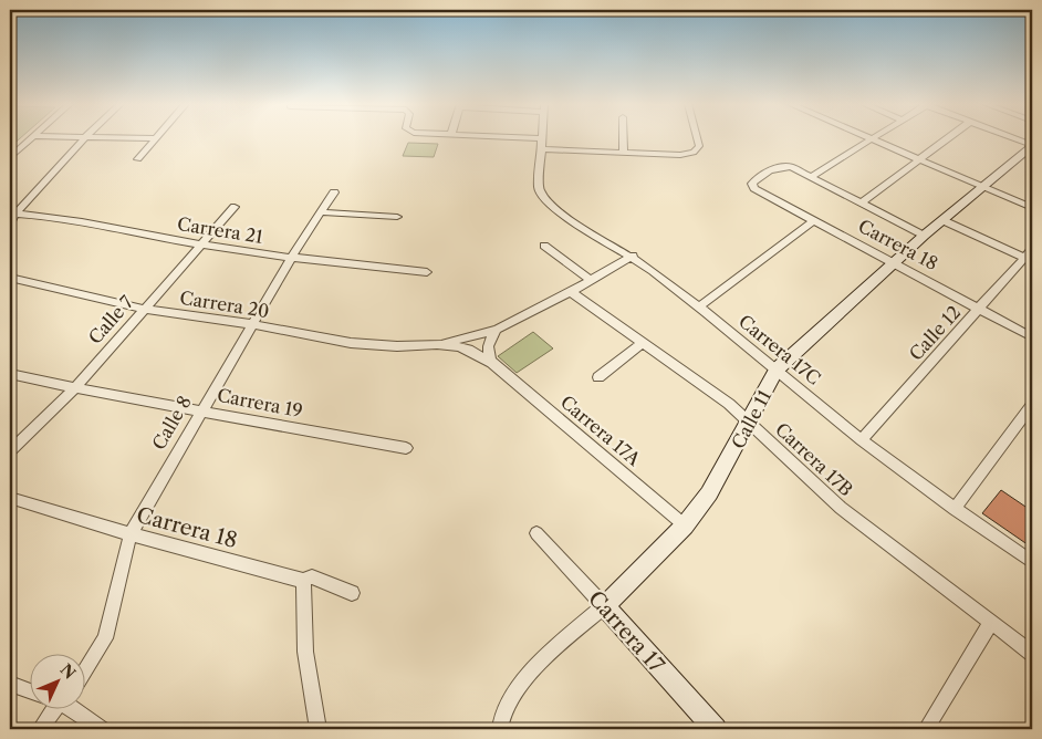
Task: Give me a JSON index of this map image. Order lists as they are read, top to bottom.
{
  "streets": {
    "street": [
      "Carrera 21",
      "Carrera 18",
      "Carrera 20",
      "Calle 7",
      "Calle 12",
      "Carrera 17C",
      "Carrera 19",
      "Calle 11",
      "Calle 8",
      "Carrera 17A",
      "Carrera 17B",
      "Carrera 17"
    ]
  },
  "crossings": [
    ["Carrera 21", "Calle 7"],
    ["Carrera 21", "Calle 8"],
    ["Carrera 18", "Calle 12"],
    ["Carrera 18", "Calle 11"],
    ["Carrera 18", "Calle 8"],
    ["Carrera 20", "Calle 7"],
    ["Carrera 20", "Calle 8"],
    ["Carrera 20", "Carrera 17A"],
    ["Calle 7", "Carrera 19"],
    ["Calle 12", "Carrera 17C"],
    ["Carrera 17C", "Calle 11"],
    ["Carrera 19", "Calle 8"],
    ["Calle 11", "Carrera 17A"],
    ["Calle 11", "Carrera 17B"],
    ["Calle 11", "Carrera 17"]
  ],
  "north": "top right"
}
